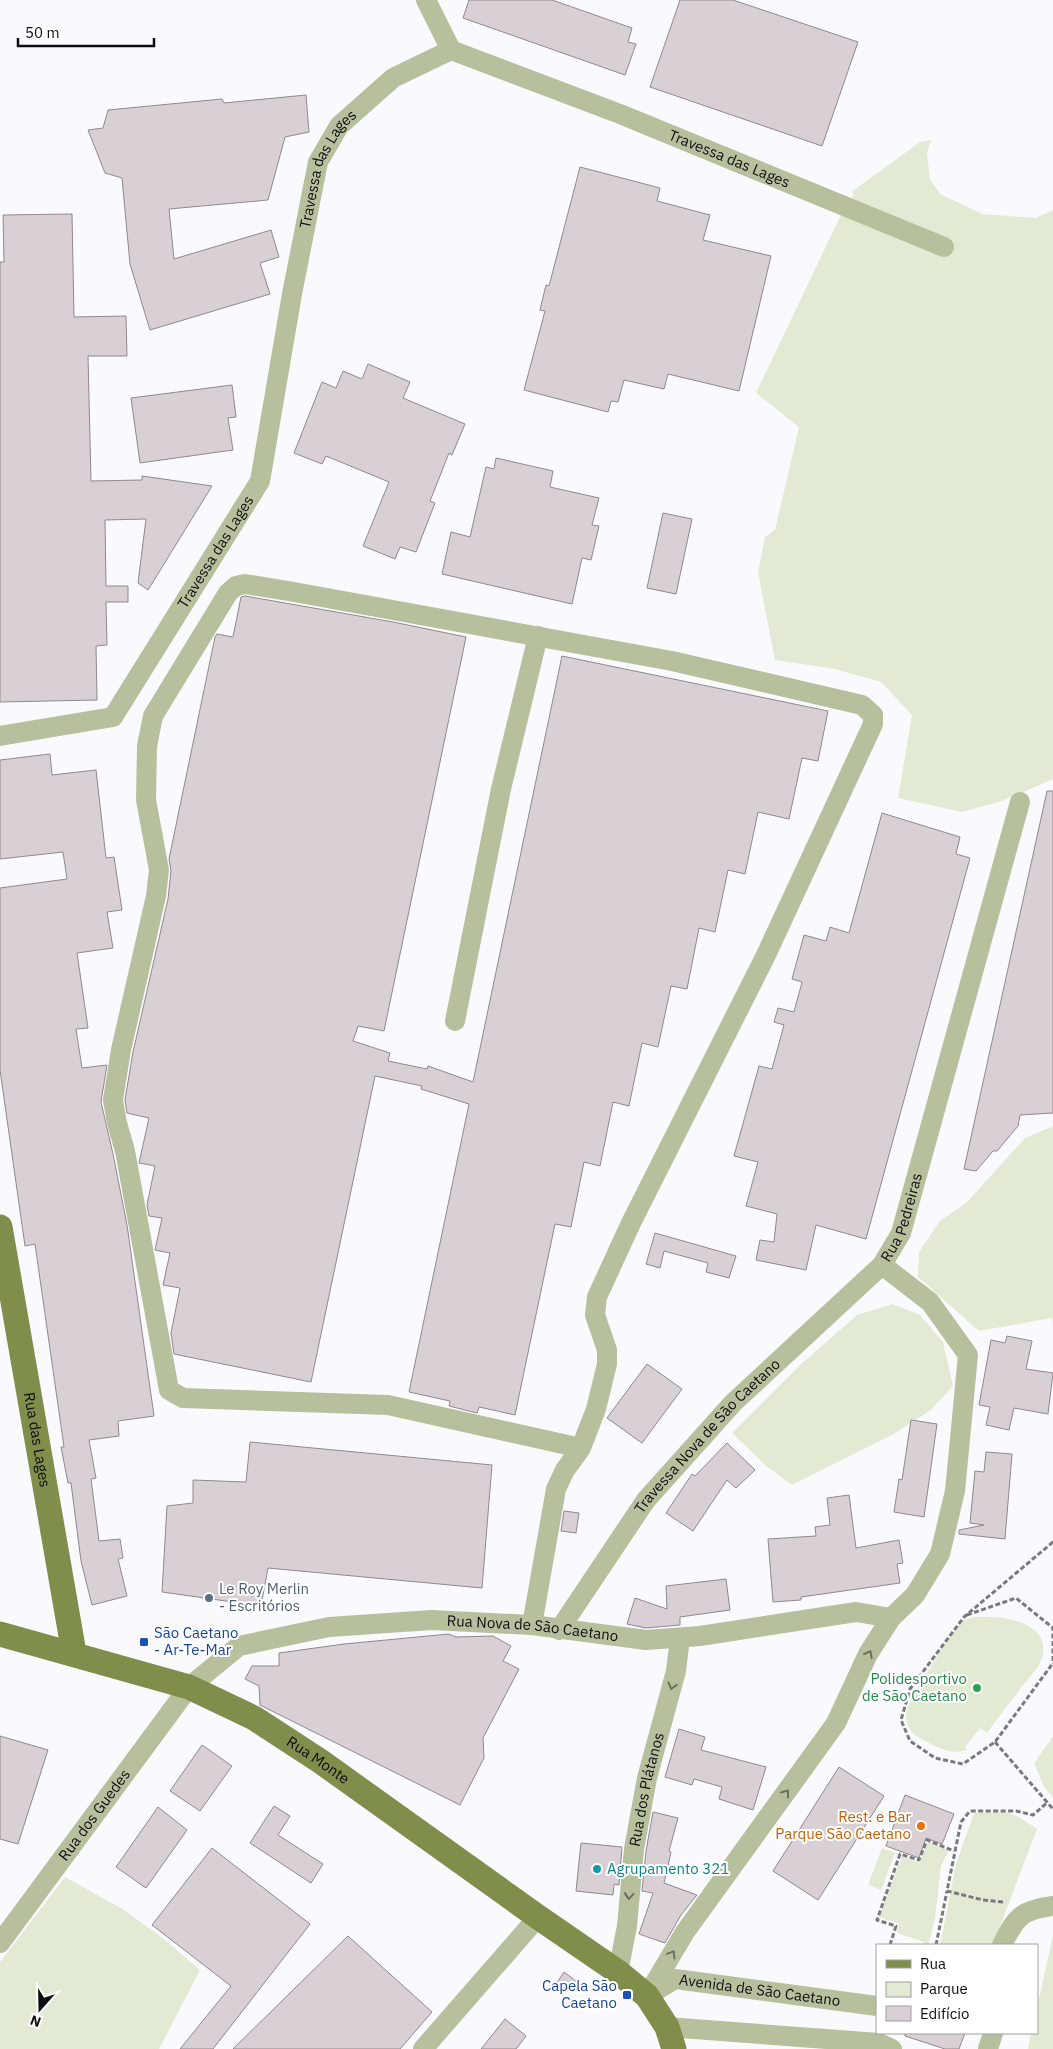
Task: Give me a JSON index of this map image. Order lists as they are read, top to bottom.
{
  "streets": {
    "main road": ["Rua das Lages", "Rua Monte"],
    "street": [
      "Travessa das Lages",
      "Rua Pedreiras",
      "Travessa Nova de São Caetano",
      "Rua Nova de São Caetano",
      "Rua dos Plátanos",
      "Rua dos Guedes",
      "Avenida de São Caetano"
    ]
  },
  "crossings": [
    ["Rua Pedreiras", "Travessa Nova de São Caetano"],
    ["Rua Pedreiras", "Rua Nova de São Caetano"],
    ["Rua Pedreiras", "Rua Monte"],
    ["Rua Pedreiras", "Avenida de São Caetano"],
    ["Travessa Nova de São Caetano", "Rua Nova de São Caetano"],
    ["Rua das Lages", "Rua Monte"],
    ["Rua Nova de São Caetano", "Rua Monte"],
    ["Rua Nova de São Caetano", "Rua dos Plátanos"],
    ["Rua Nova de São Caetano", "Rua dos Guedes"],
    ["Rua Monte", "Rua dos Plátanos"],
    ["Rua Monte", "Rua dos Guedes"],
    ["Rua Monte", "Avenida de São Caetano"]
  ],
  "one_way": ["Rua dos Plátanos"],
  "places": {
    "other": [
      "Le Roy Merlin - Escritórios",
      "Polidesportivo de São Caetano",
      "Rest. e Bar Parque São Caetano",
      "Agrupamento 321"
    ],
    "transit": ["São Caetano - Ar-Te-Mar", "Capela São Caetano"]
  },
  "legend": ["Rua", "Parque", "Edifício"],
  "scale_bar": "50 m",
  "north": "bottom"
}
